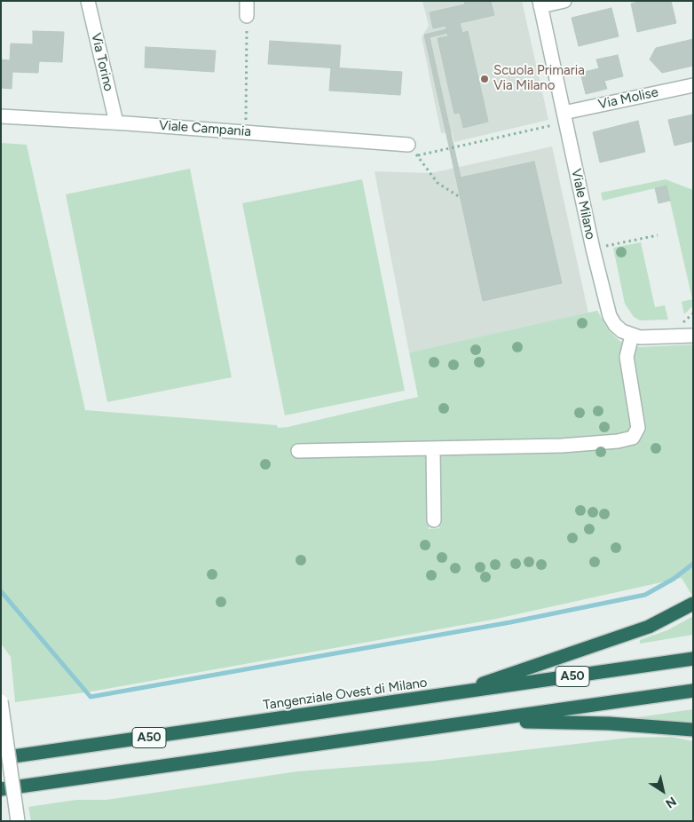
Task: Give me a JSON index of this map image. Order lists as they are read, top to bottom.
{
  "streets": {
    "highway": ["A50", "Tangenziale Ovest di Milano"],
    "street": [
      "Via Torino",
      "Via Molise",
      "Viale Campania",
      "Viale Milano"
    ]
  },
  "crossings": [
    ["Via Torino", "Viale Campania"],
    ["Via Molise", "Viale Milano"]
  ],
  "places": ["Scuola Primaria Via Milano"],
  "north": "bottom right"
}
